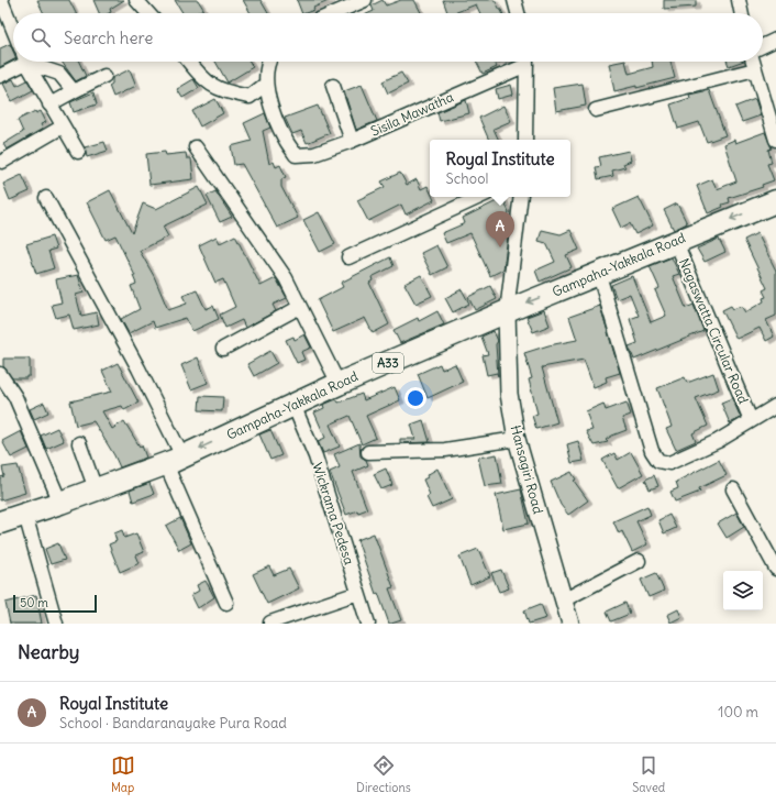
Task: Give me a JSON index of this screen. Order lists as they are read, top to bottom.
{
  "streets": {
    "highway": ["Gampaha-Yakkala Road", "A33"],
    "street": [
      "Sisila Mawatha",
      "Nagaswatta Circular Road",
      "Hansagiri Road",
      "Wickrama Pedesa"
    ]
  },
  "crossings": [
    ["Gampaha-Yakkala Road", "Nagaswatta Circular Road"],
    ["Gampaha-Yakkala Road", "Hansagiri Road"],
    ["Gampaha-Yakkala Road", "Wickrama Pedesa"]
  ],
  "one_way": ["Gampaha-Yakkala Road"],
  "scale_bar": "50 m",
  "page": {
    "search": "Search here",
    "popup": ["Royal Institute", "School"],
    "pins": "A",
    "scale": "50 m",
    "heading": "Nearby",
    "list": [
      {
        "mark": "A",
        "name": "Royal Institute",
        "note": "School · Bandaranayake Pura Road",
        "value": "100 m"
      }
    ],
    "nav": ["Map", "Directions", "Saved"]
  }
}
